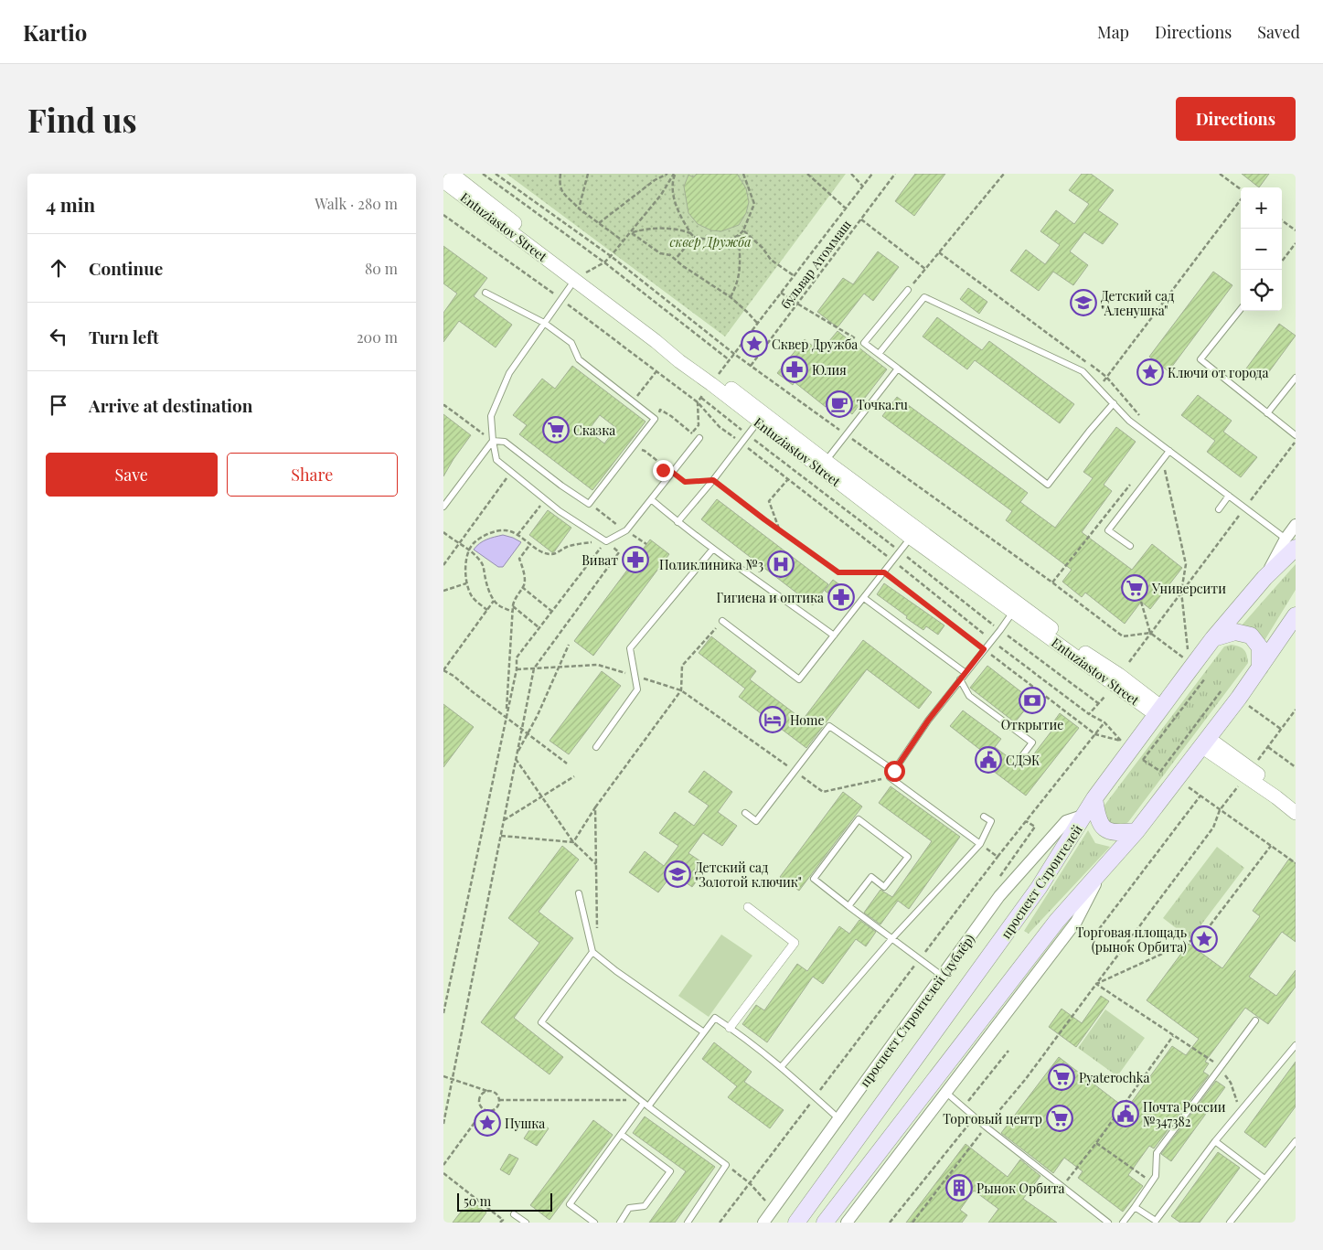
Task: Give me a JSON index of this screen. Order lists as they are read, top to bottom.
{
  "streets": {
    "main road": ["проспект Строителей"],
    "street": ["Entuziastov Street", "проспект Строителей (дублёр)"],
    "path": ["бульвар Атоммаш"]
  },
  "crossings": [
    ["Entuziastov Street", "проспект Строителей"],
    ["проспект Строителей", "проспект Строителей (дублёр)"]
  ],
  "parks": ["сквер Дружба"],
  "places": {
    "school or university": ["Детский сад \"Аленушка\"", "Детский сад \"Золотой ключик\""],
    "place": [
      "Сквер Дружба",
      "Ключи от города",
      "Торговая площадь (рынок Орбита)",
      "Пушка"
    ],
    "pharmacy": ["Юлия", "Виват", "Гигиена и оптика"],
    "cafe": ["Точка.ru"],
    "supermarket": [
      "Сказка",
      "Университи",
      "Pyaterochka",
      "Торговый центр"
    ],
    "hospital": ["Поликлиника №3"],
    "bank": ["Открытие"],
    "hotel": ["Home"],
    "public building": ["СДЭК", "Почта России №347382"],
    "building": ["Рынок Орбита"]
  },
  "scale_bar": "50 m",
  "page": {
    "header": "Kartio",
    "nav": ["Map", "Directions", "Saved"],
    "buttons": [
      "Directions",
      ["Save", "Share"]
    ],
    "title": "Find us",
    "heading": ["4 min", "Walk · 280 m"],
    "map_buttons": ["+", "−"],
    "list": [
      ["Continue", "80 m"],
      ["Turn left", "200 m"],
      "Arrive at destination"
    ],
    "scale": "50 m"
  }
}
